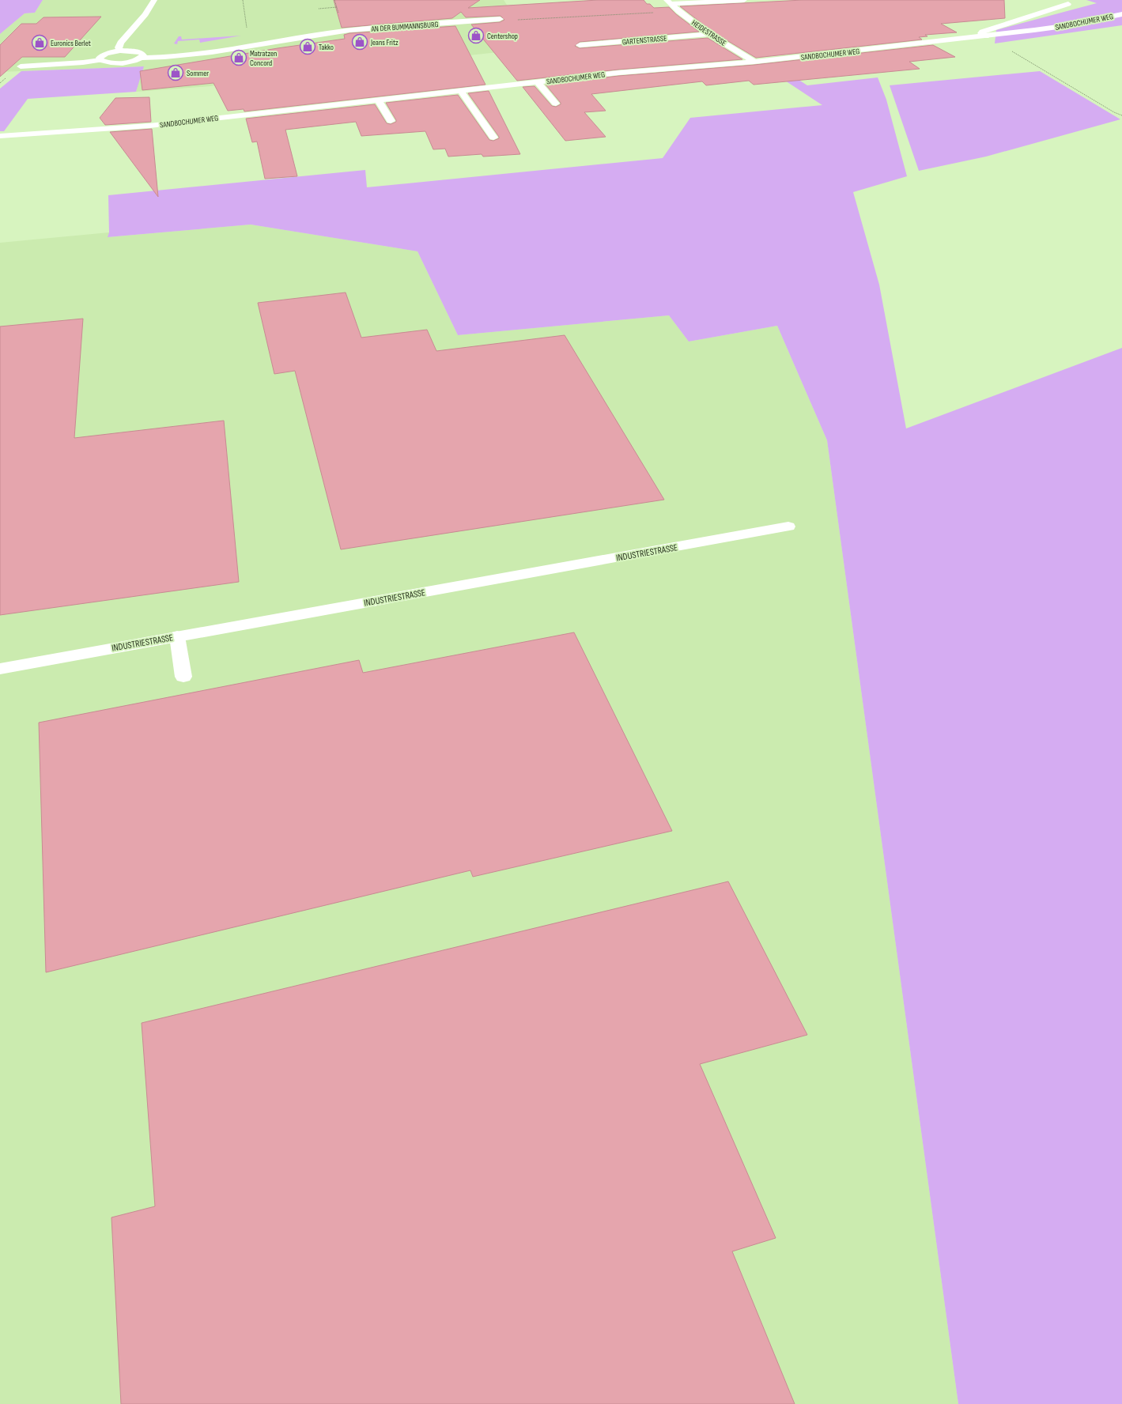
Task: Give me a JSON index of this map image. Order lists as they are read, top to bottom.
{
  "streets": {
    "street": [
      "SANDBOCHUMER WEG",
      "AN DER BUMMANNSBURG",
      "HEIDESTRASSE",
      "GARTENSTRASSE",
      "INDUSTRIESTRASSE"
    ]
  },
  "crossings": [
    ["SANDBOCHUMER WEG", "HEIDESTRASSE"],
    ["HEIDESTRASSE", "GARTENSTRASSE"]
  ],
  "places": {
    "shop": [
      "Centershop",
      "Jeans Fritz",
      "Euronics Berlet",
      "Takko",
      "Matratzen Concord",
      "Sommer"
    ]
  }
}
